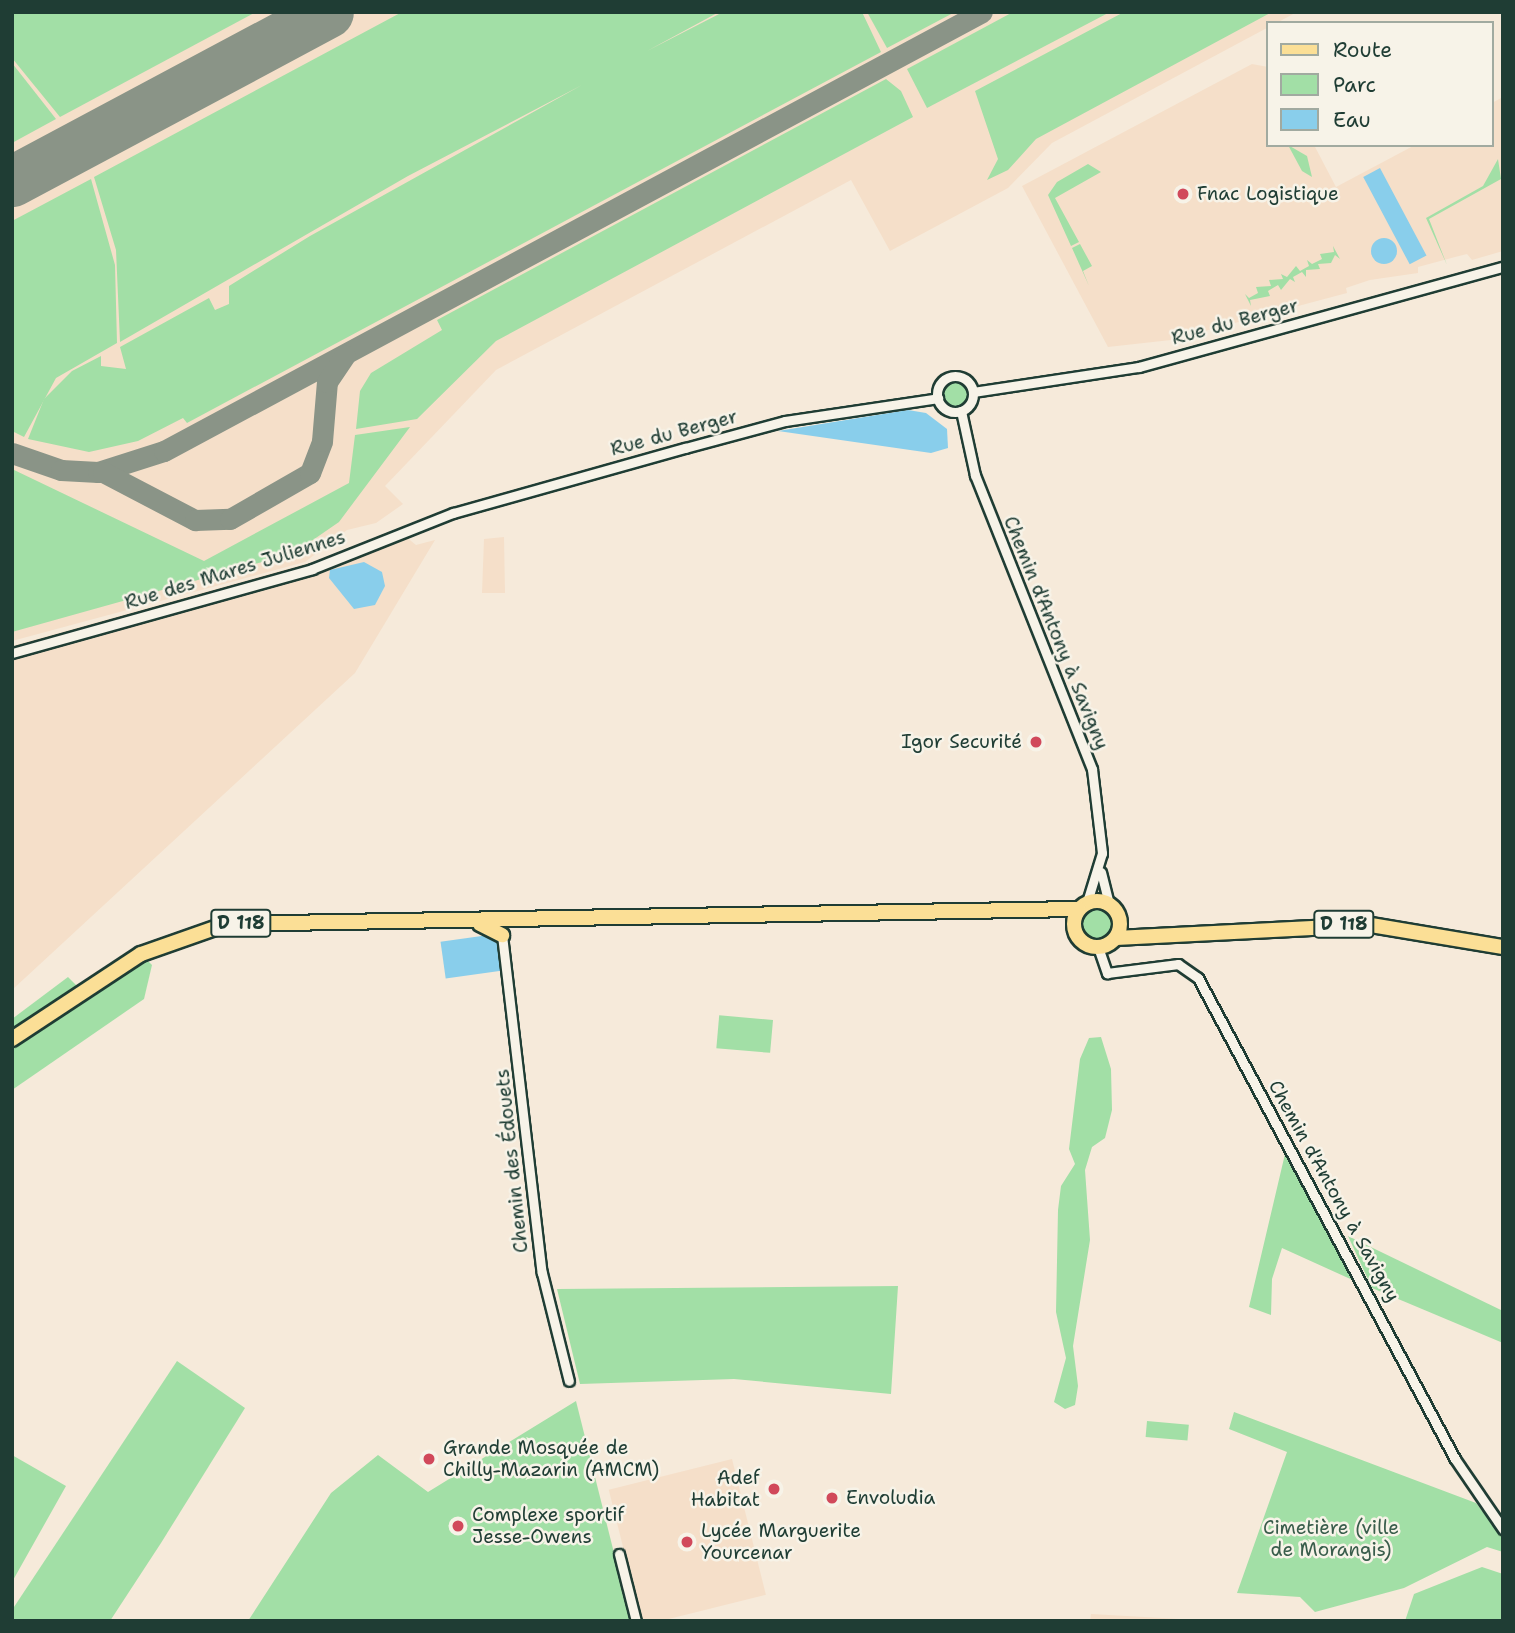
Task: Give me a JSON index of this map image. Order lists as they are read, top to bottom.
{
  "streets": {
    "main road": ["D 118"],
    "street": [
      "Rue du Berger",
      "Rue des Mares Juliennes",
      "Chemin d'Antony à Savigny",
      "Chemin des Édouets"
    ]
  },
  "crossings": [
    ["Rue du Berger", "Rue des Mares Juliennes"],
    ["Rue du Berger", "Chemin d'Antony à Savigny"],
    ["Chemin d'Antony à Savigny", "D 118"]
  ],
  "parks": ["Cimetière (ville de Morangis)"],
  "places": [
    "Fnac Logistique",
    "Igor Securité",
    "Grande Mosquée de Chilly-Mazarin (AMCM)",
    "Adef Habitat",
    "Envoludia",
    "Complexe sportif Jesse-Owens",
    "Lycée Marguerite Yourcenar"
  ],
  "legend": ["Route", "Parc", "Eau"]
}
